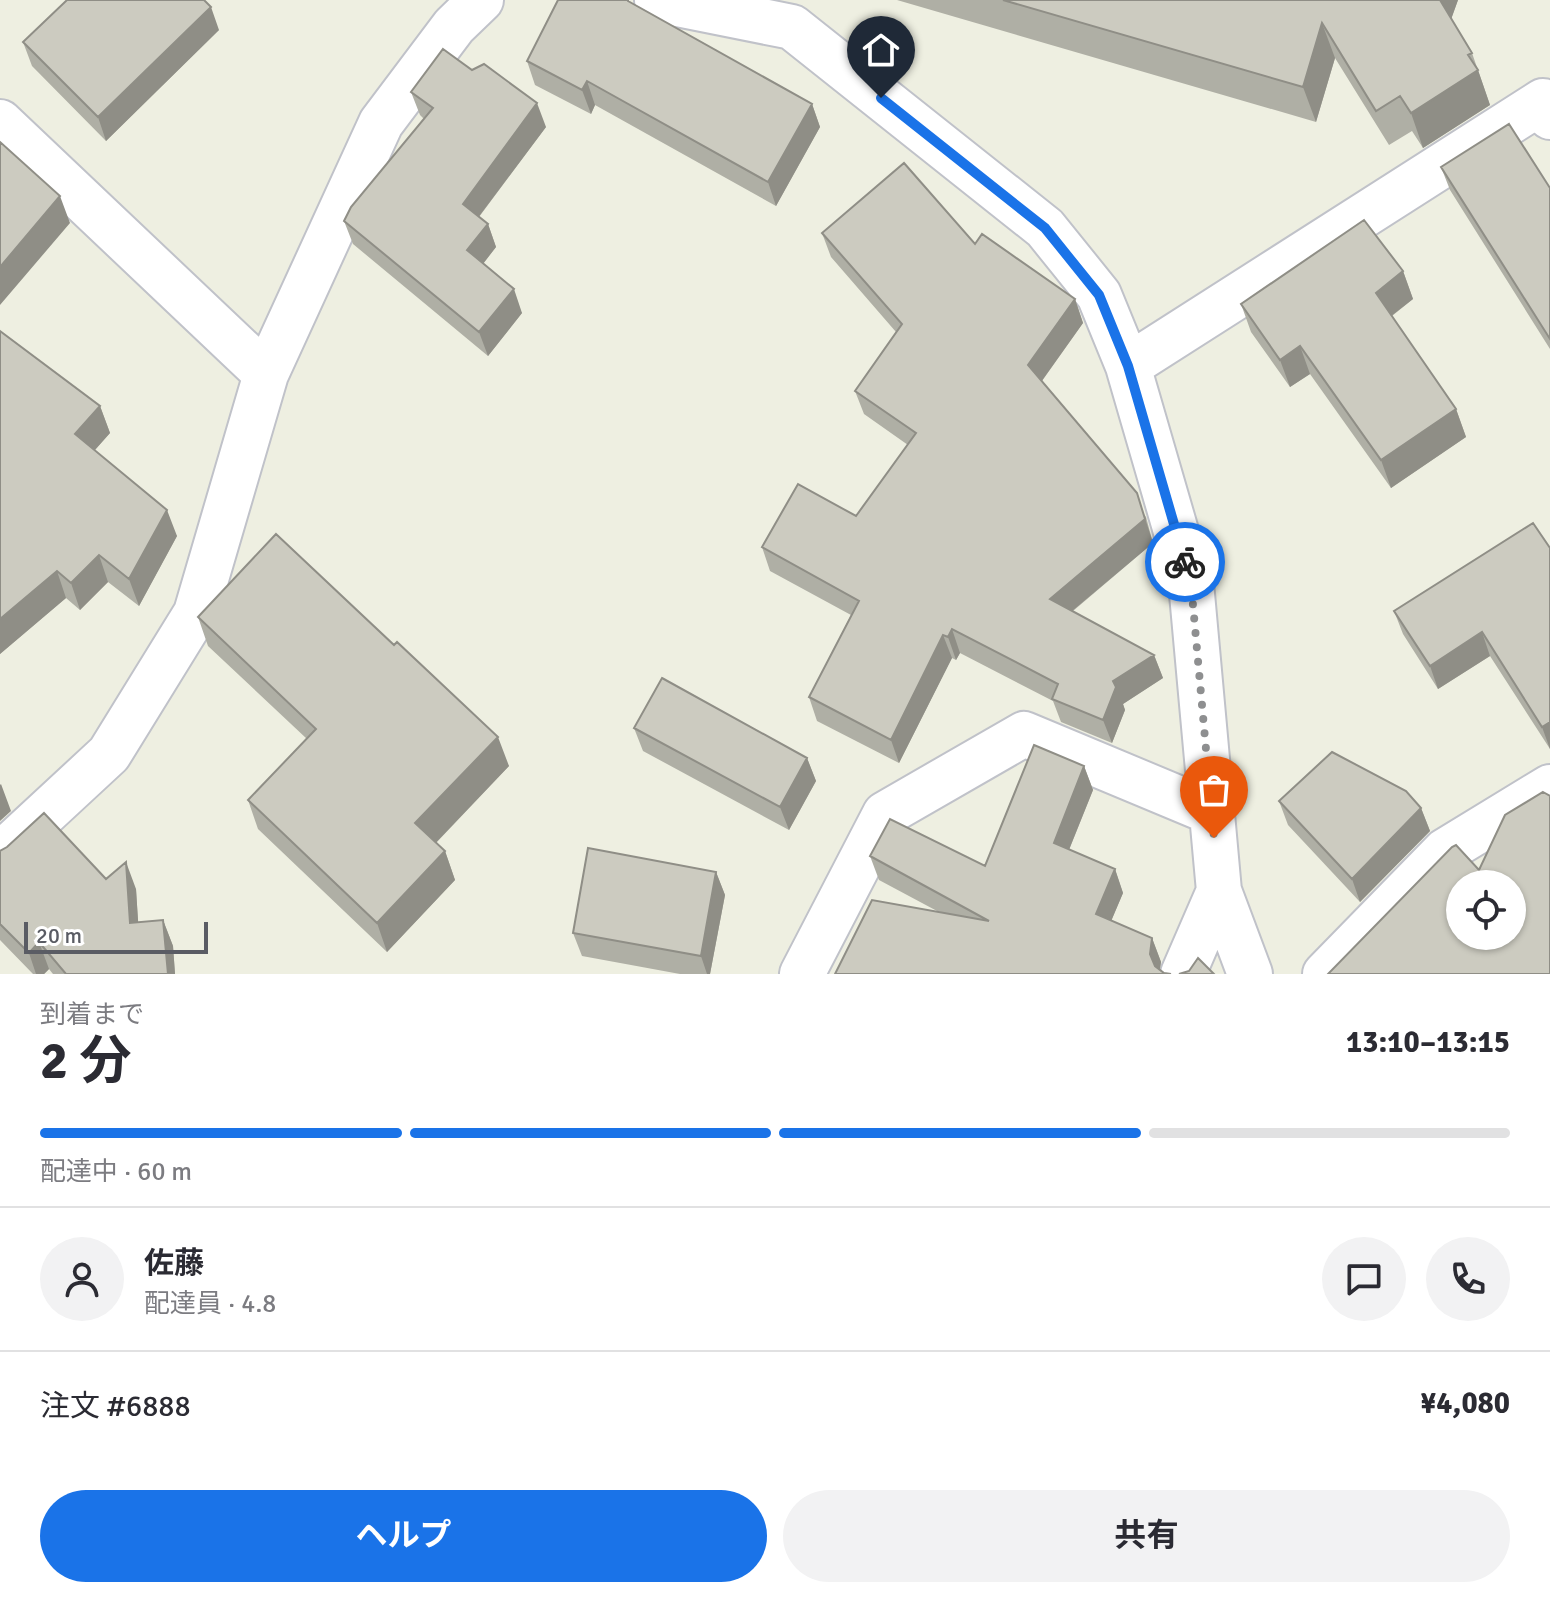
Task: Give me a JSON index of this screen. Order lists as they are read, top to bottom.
{
  "scale_bar": "20 m",
  "page": {
    "scale": "20 m",
    "heading": ["2 分", "到着まで", "13:10–13:15"],
    "panel": [
      "佐藤",
      "配達員 · 4.8",
      "注文 #6888",
      "¥4,080"
    ],
    "bar": "配達中 · 60 m",
    "buttons": ["ヘルプ", "共有"]
  }
}
